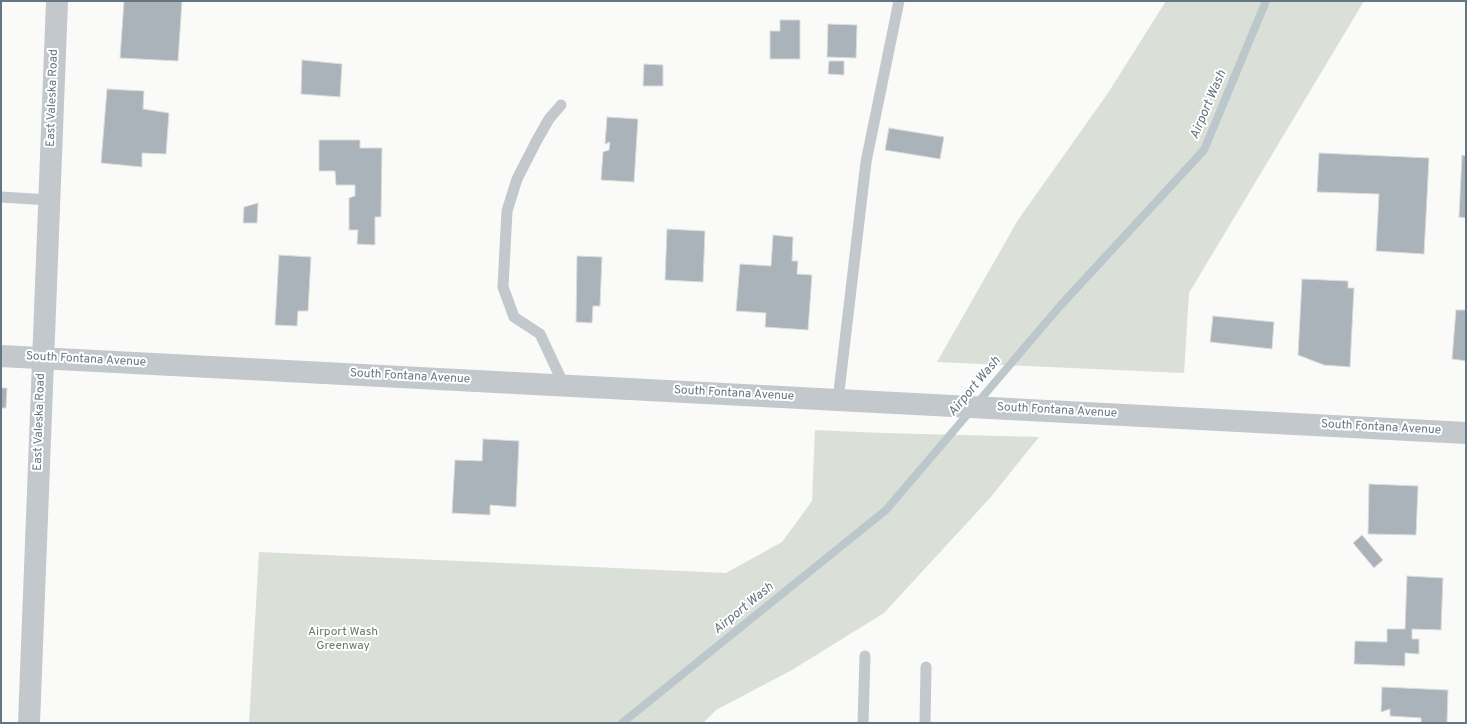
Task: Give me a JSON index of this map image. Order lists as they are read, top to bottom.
{
  "streets": {
    "street": ["East Valeska Road", "South Fontana Avenue"]
  },
  "crossings": [
    ["East Valeska Road", "South Fontana Avenue"]
  ],
  "water": ["Airport Wash"],
  "parks": ["Airport Wash Greenway"]
}
